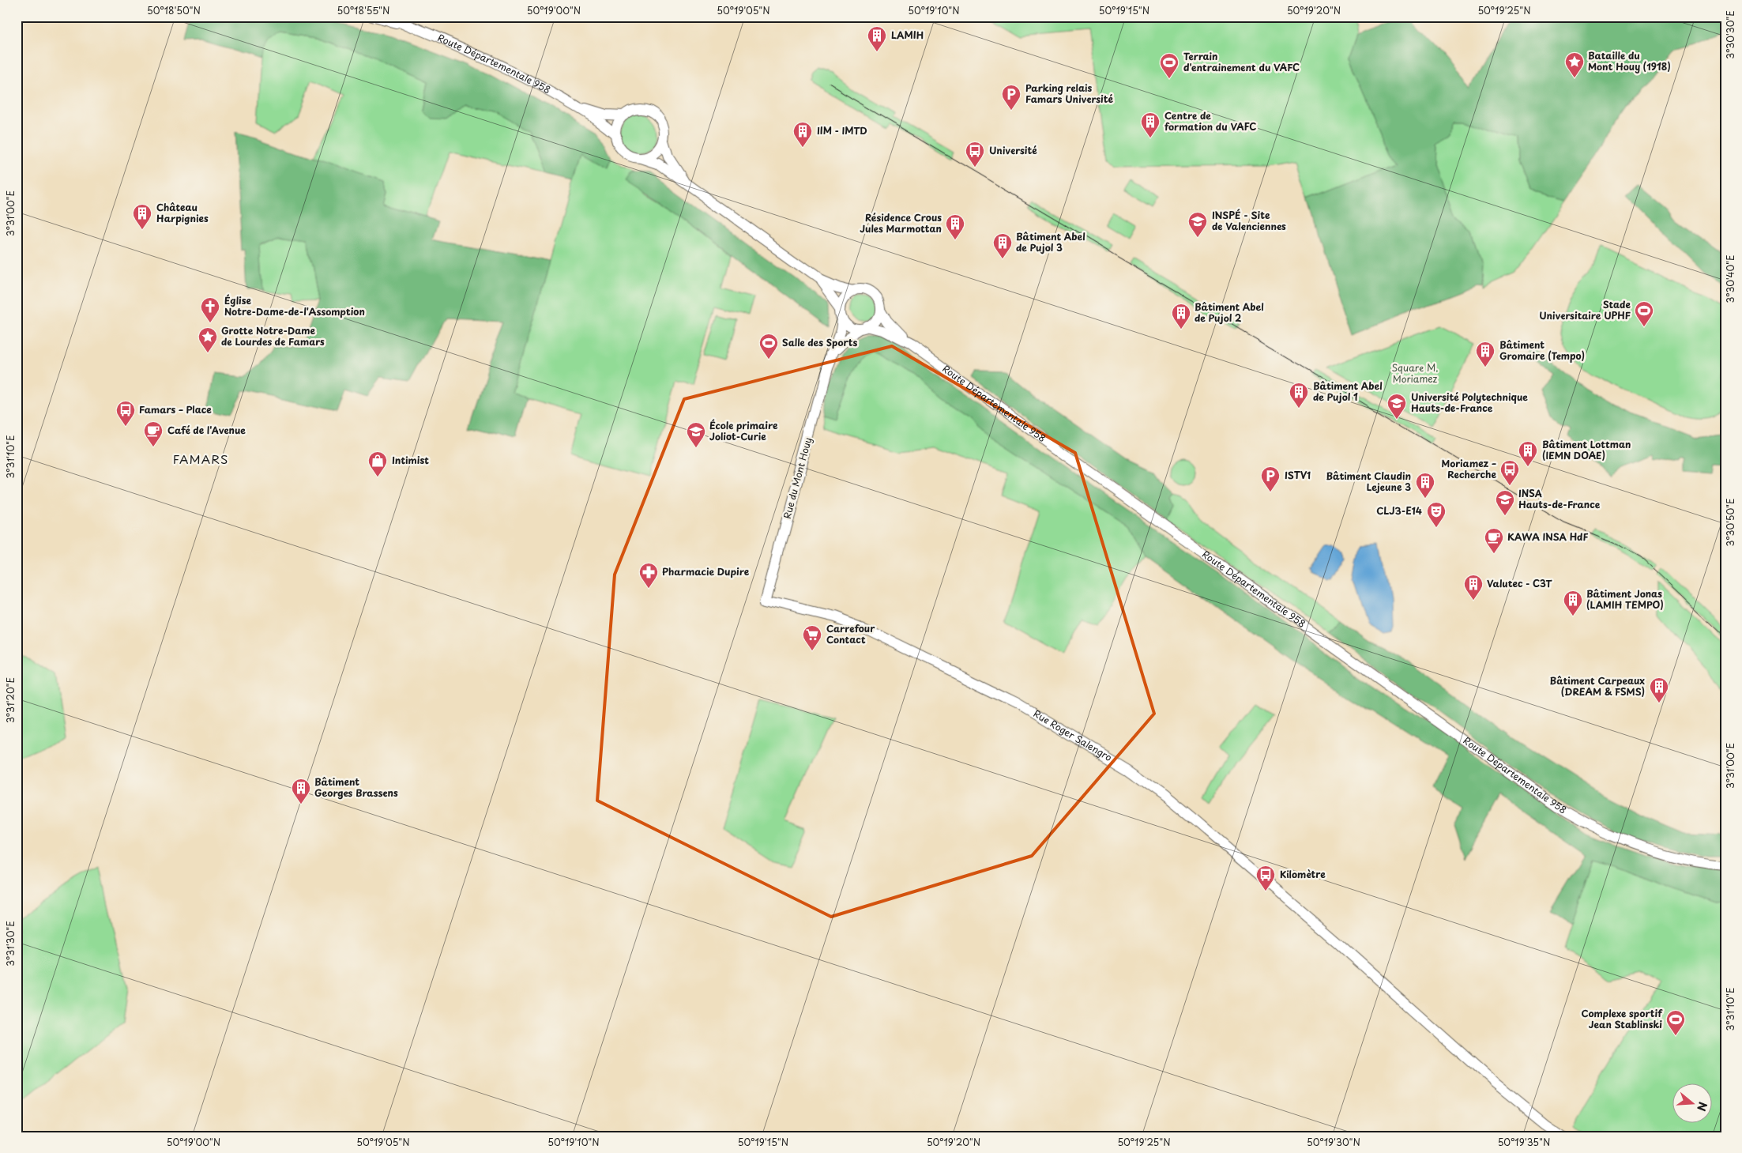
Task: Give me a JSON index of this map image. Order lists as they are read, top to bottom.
{
  "streets": {
    "main road": ["Route Départementale 958", "Rue du Mont Houy", "Rue Roger Salengro"]
  },
  "crossings": [
    ["Route Départementale 958", "Rue du Mont Houy"],
    ["Rue du Mont Houy", "Rue Roger Salengro"]
  ],
  "districts": ["FAMARS"],
  "parks": ["Square M. Moriamez"],
  "places": {
    "building": [
      "LAMIH",
      "Centre de formation du VAFC",
      "IIM - IMTD",
      "Château Harpignies",
      "Résidence Crous Jules Marmottan",
      "Bâtiment Abel de Pujol 3",
      "Bâtiment Abel de Pujol 2",
      "Bâtiment Gromaire (Tempo)",
      "Bâtiment Abel de Pujol 1",
      "Bâtiment Lottman (IEMN DOAE)",
      "Bâtiment Claudin Lejeune 3",
      "Valutec - C3T",
      "Bâtiment Jonas (LAMIH TEMPO)",
      "Bâtiment Carpeaux (DREAM & FSMS)",
      "Bâtiment Georges Brassens"
    ],
    "place": ["Bataille du Mont Houy (1918)", "Grotte Notre-Dame de Lourdes de Famars"],
    "sports": [
      "Terrain d'entrainement du VAFC",
      "Stade Universitaire UPHF",
      "Salle des Sports",
      "Complexe sportif Jean Stablinski"
    ],
    "parking": ["Parking relais Famars Université", "ISTV1"],
    "bus stop": [
      "Université",
      "Famars – Place",
      "Moriamez – Recherche",
      "Kilomètre"
    ],
    "school or university": [
      "INSPÉ - Site de Valenciennes",
      "Université Polytechnique Hauts-de-France",
      "École primaire Joliot-Curie",
      "INSA Hauts-de-France"
    ],
    "church": ["Église Notre-Dame-de-l'Assomption"],
    "cafe": ["Café de l'Avenue", "KAWA INSA HdF"],
    "shop": ["Intimist"],
    "theatre": ["CLJ3-E14"],
    "pharmacy": ["Pharmacie Dupire"],
    "supermarket": ["Carrefour Contact"]
  },
  "north": "right",
  "coordinates": [
    "50°18'50\"N",
    "50°18'55\"N",
    "50°19'00\"N",
    "50°19'05\"N",
    "50°19'10\"N",
    "50°19'15\"N",
    "50°19'20\"N",
    "50°19'25\"N",
    "3°30'30\"E",
    "3°31'00\"E",
    "3°30'40\"E",
    "3°31'10\"E",
    "3°30'50\"E",
    "3°31'20\"E",
    "3°31'30\"E",
    "50°19'30\"N",
    "50°19'35\"N"
  ]
}
